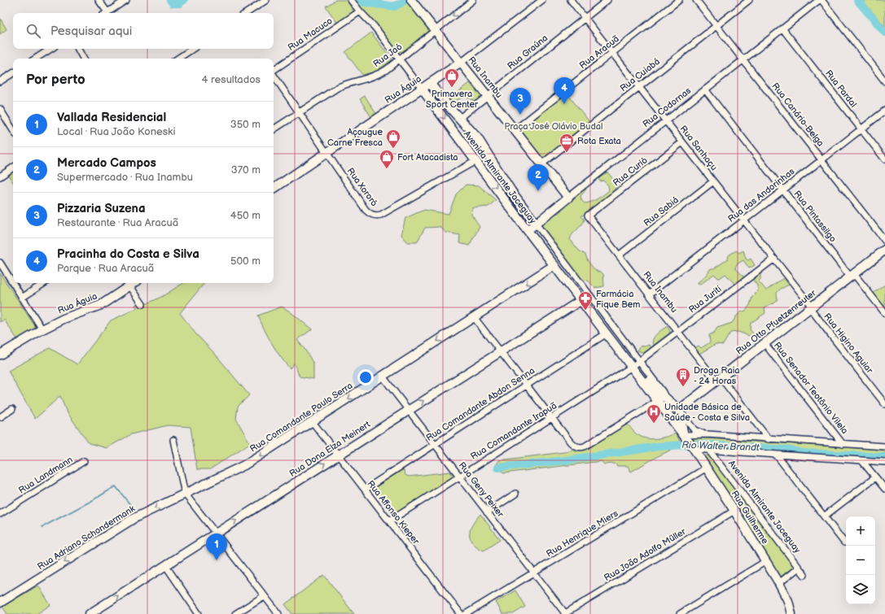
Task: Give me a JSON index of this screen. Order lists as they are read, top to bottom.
{
  "streets": {
    "street": [
      "Rua Macuco",
      "Rua Graúna",
      "Rua Aracuã",
      "Rua Jaó",
      "Rua Cuiabá",
      "Rua Inambu",
      "Rua Pardal",
      "Rua Águia",
      "Rua Codornas",
      "Rua Canário-Belga",
      "Rua Sanhaçu",
      "Rua Curió",
      "Avenida Almirante Jaceguay",
      "Rua Xororó",
      "Rua das Andorinhas",
      "Rua Sabiá",
      "Rua Pintassilgo",
      "Rua Juriti",
      "Rua Otto Pfuetzenreuter",
      "Rua Higino Aguiar",
      "Rua Senador Teotônio Vilela",
      "Rua Comandante Abdon Senna",
      "Rua Comandante Paulo Serra",
      "Rua Comandante Irapuã",
      "Rua Dona Elza Meinert",
      "Rua Landmann",
      "Rua Geny Peixer",
      "Rua Affonso Kieper",
      "Rua Guilherme",
      "Rua Henrique Miers",
      "Rua Adriano Schondermank",
      "Rua João Adolfo Müller"
    ]
  },
  "crossings": [
    ["Rua Macuco", "Avenida Almirante Jaceguay"],
    ["Rua Graúna", "Rua Inambu"],
    ["Rua Graúna", "Rua Sanhaçu"],
    ["Rua Graúna", "Avenida Almirante Jaceguay"],
    ["Rua Aracuã", "Rua Inambu"],
    ["Rua Aracuã", "Rua Sanhaçu"],
    ["Rua Jaó", "Rua Inambu"],
    ["Rua Jaó", "Avenida Almirante Jaceguay"],
    ["Rua Jaó", "Rua Xororó"],
    ["Rua Cuiabá", "Rua Inambu"],
    ["Rua Cuiabá", "Rua Canário-Belga"],
    ["Rua Cuiabá", "Rua Sanhaçu"],
    ["Rua Inambu", "Rua Águia"],
    ["Rua Inambu", "Rua Codornas"],
    ["Rua Inambu", "Rua Curió"],
    ["Rua Inambu", "Rua das Andorinhas"],
    ["Rua Inambu", "Rua Sabiá"],
    ["Rua Inambu", "Rua Juriti"],
    ["Rua Inambu", "Rua Otto Pfuetzenreuter"],
    ["Rua Pardal", "Rua Codornas"],
    ["Rua Pardal", "Rua das Andorinhas"],
    ["Rua Águia", "Avenida Almirante Jaceguay"],
    ["Rua Águia", "Rua Xororó"],
    ["Rua Codornas", "Rua Canário-Belga"],
    ["Rua Codornas", "Rua Sanhaçu"],
    ["Rua Codornas", "Avenida Almirante Jaceguay"],
    ["Rua Codornas", "Rua Pintassilgo"],
    ["Rua Canário-Belga", "Rua das Andorinhas"],
    ["Rua Sanhaçu", "Rua Curió"],
    ["Rua Sanhaçu", "Rua das Andorinhas"],
    ["Rua Sanhaçu", "Rua Sabiá"],
    ["Rua Sanhaçu", "Rua Juriti"],
    ["Rua Sanhaçu", "Rua Otto Pfuetzenreuter"],
    ["Rua Sanhaçu", "Rua Higino Aguiar"],
    ["Avenida Almirante Jaceguay", "Rua Xororó"],
    ["Avenida Almirante Jaceguay", "Rua Juriti"],
    ["Avenida Almirante Jaceguay", "Rua Otto Pfuetzenreuter"],
    ["Avenida Almirante Jaceguay", "Rua Comandante Abdon Senna"],
    ["Avenida Almirante Jaceguay", "Rua Comandante Paulo Serra"],
    ["Avenida Almirante Jaceguay", "Rua Comandante Irapuã"],
    ["Avenida Almirante Jaceguay", "Rua Dona Elza Meinert"],
    ["Avenida Almirante Jaceguay", "Rua Guilherme"],
    ["Rua das Andorinhas", "Rua Pintassilgo"],
    ["Rua Pintassilgo", "Rua Otto Pfuetzenreuter"],
    ["Rua Juriti", "Rua Comandante Irapuã"],
    ["Rua Otto Pfuetzenreuter", "Rua Higino Aguiar"],
    ["Rua Otto Pfuetzenreuter", "Rua Senador Teotônio Vilela"],
    ["Rua Otto Pfuetzenreuter", "Rua Guilherme"],
    ["Rua Comandante Abdon Senna", "Rua Geny Peixer"],
    ["Rua Comandante Abdon Senna", "Rua Affonso Kieper"],
    ["Rua Comandante Paulo Serra", "Rua Geny Peixer"],
    ["Rua Comandante Paulo Serra", "Rua Affonso Kieper"],
    ["Rua Comandante Paulo Serra", "Rua Adriano Schondermank"],
    ["Rua Comandante Irapuã", "Rua Geny Peixer"],
    ["Rua Comandante Irapuã", "Rua Affonso Kieper"],
    ["Rua Dona Elza Meinert", "Rua Geny Peixer"],
    ["Rua Dona Elza Meinert", "Rua Affonso Kieper"],
    ["Rua Geny Peixer", "Rua Henrique Miers"],
    ["Rua Geny Peixer", "Rua João Adolfo Müller"],
    ["Rua Guilherme", "Rua Henrique Miers"],
    ["Rua Guilherme", "Rua João Adolfo Müller"]
  ],
  "one_way": ["Rua Comandante Paulo Serra", "Rua Dona Elza Meinert", "Rua Adriano Schondermank"],
  "water": ["Rio Walter Brandt"],
  "parks": ["Praça José Olávio Budal"],
  "places": {
    "shop": ["Primavera Sport Center", "Açougue Carne Fresca", "Fort Atacadista"],
    "office": ["Rota Exata"],
    "pharmacy": ["Farmácia Fique Bem"],
    "building": ["Droga Raia - 24 Horas"],
    "hospital": ["Unidade Básica de Saúde - Costa e Silva"]
  },
  "page": {
    "search": "Pesquisar aqui",
    "heading": ["Por perto", "4 resultados"],
    "pins": [
      "4",
      "3",
      "2",
      "1"
    ],
    "list": [
      {
        "mark": "1",
        "name": "Vallada Residencial",
        "note": "Local · Rua João Koneski",
        "value": "350 m"
      },
      {
        "mark": "2",
        "name": "Mercado Campos",
        "note": "Supermercado · Rua Inambu",
        "value": "370 m"
      },
      {
        "mark": "3",
        "name": "Pizzaria Suzena",
        "note": "Restaurante · Rua Aracuã",
        "value": "450 m"
      },
      {
        "mark": "4",
        "name": "Pracinha do Costa e Silva",
        "note": "Parque · Rua Aracuã",
        "value": "500 m"
      }
    ],
    "map_buttons": ["+", "−"]
  }
}
